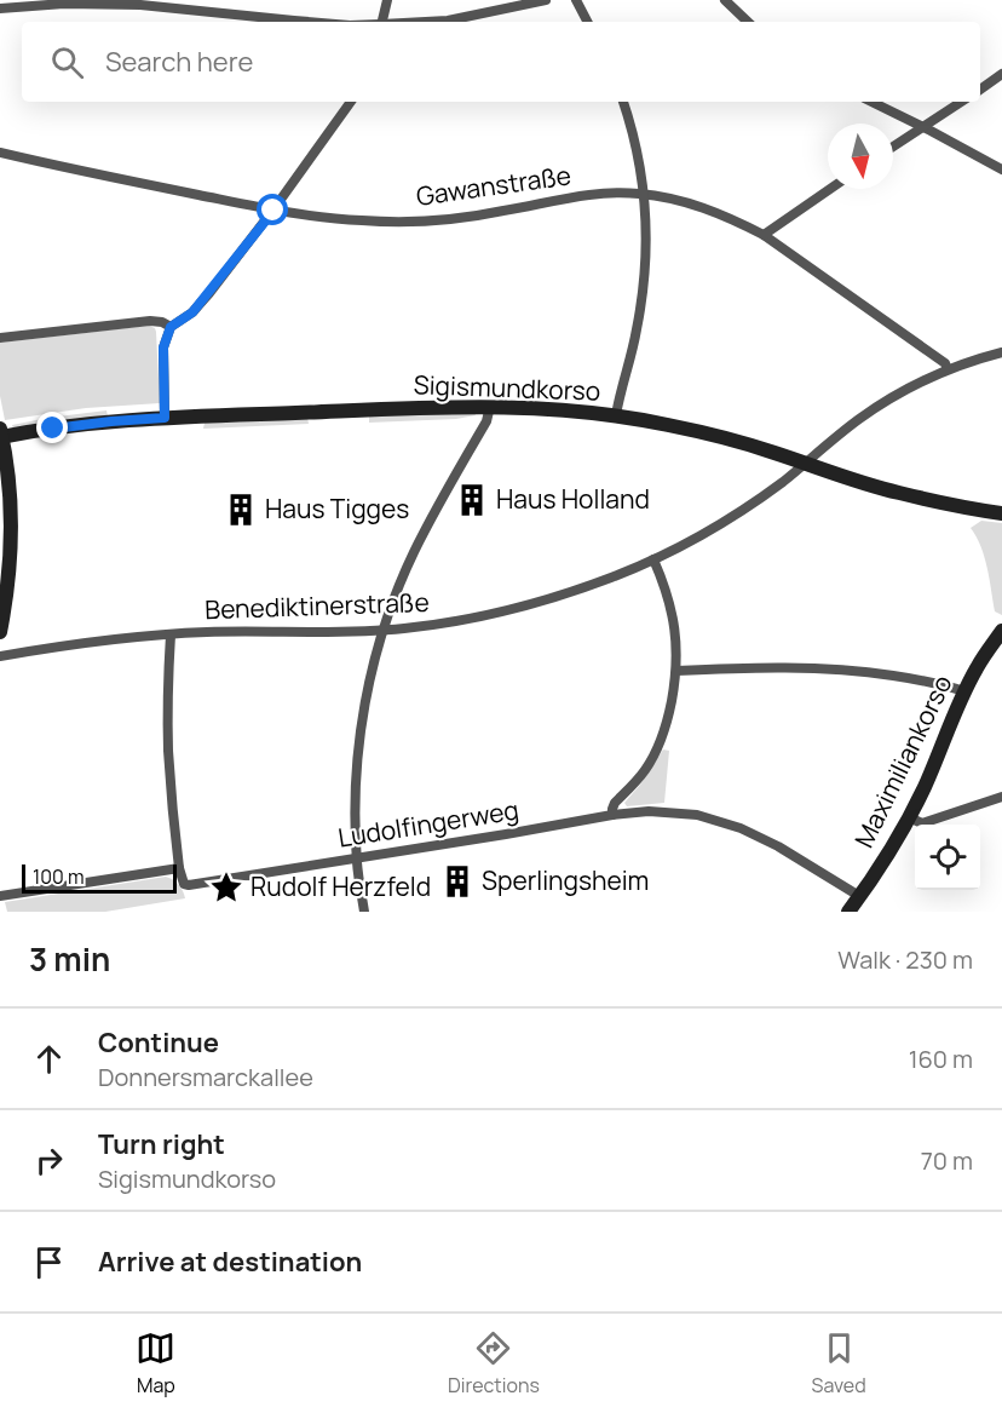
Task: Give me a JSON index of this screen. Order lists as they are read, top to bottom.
{
  "streets": {
    "street": [
      "Gawanstraße",
      "Sigismundkorso",
      "Benediktinerstraße",
      "Maximiliankorso",
      "Ludolfingerweg"
    ]
  },
  "crossings": [
    ["Gawanstraße", "Benediktinerstraße"],
    ["Sigismundkorso", "Benediktinerstraße"],
    ["Maximiliankorso", "Ludolfingerweg"]
  ],
  "places": {
    "building": ["Haus Holland", "Haus Tigges", "Sperlingsheim"],
    "place": ["Rudolf Herzfeld"]
  },
  "scale_bar": "100 m",
  "north": "bottom",
  "page": {
    "search": "Search here",
    "scale": "100 m",
    "heading": ["3 min", "Walk · 230 m"],
    "list": [
      ["Continue", "Donnersmarckallee", "160 m"],
      ["Turn right", "Sigismundkorso", "70 m"],
      "Arrive at destination"
    ],
    "nav": ["Map", "Directions", "Saved"]
  }
}
